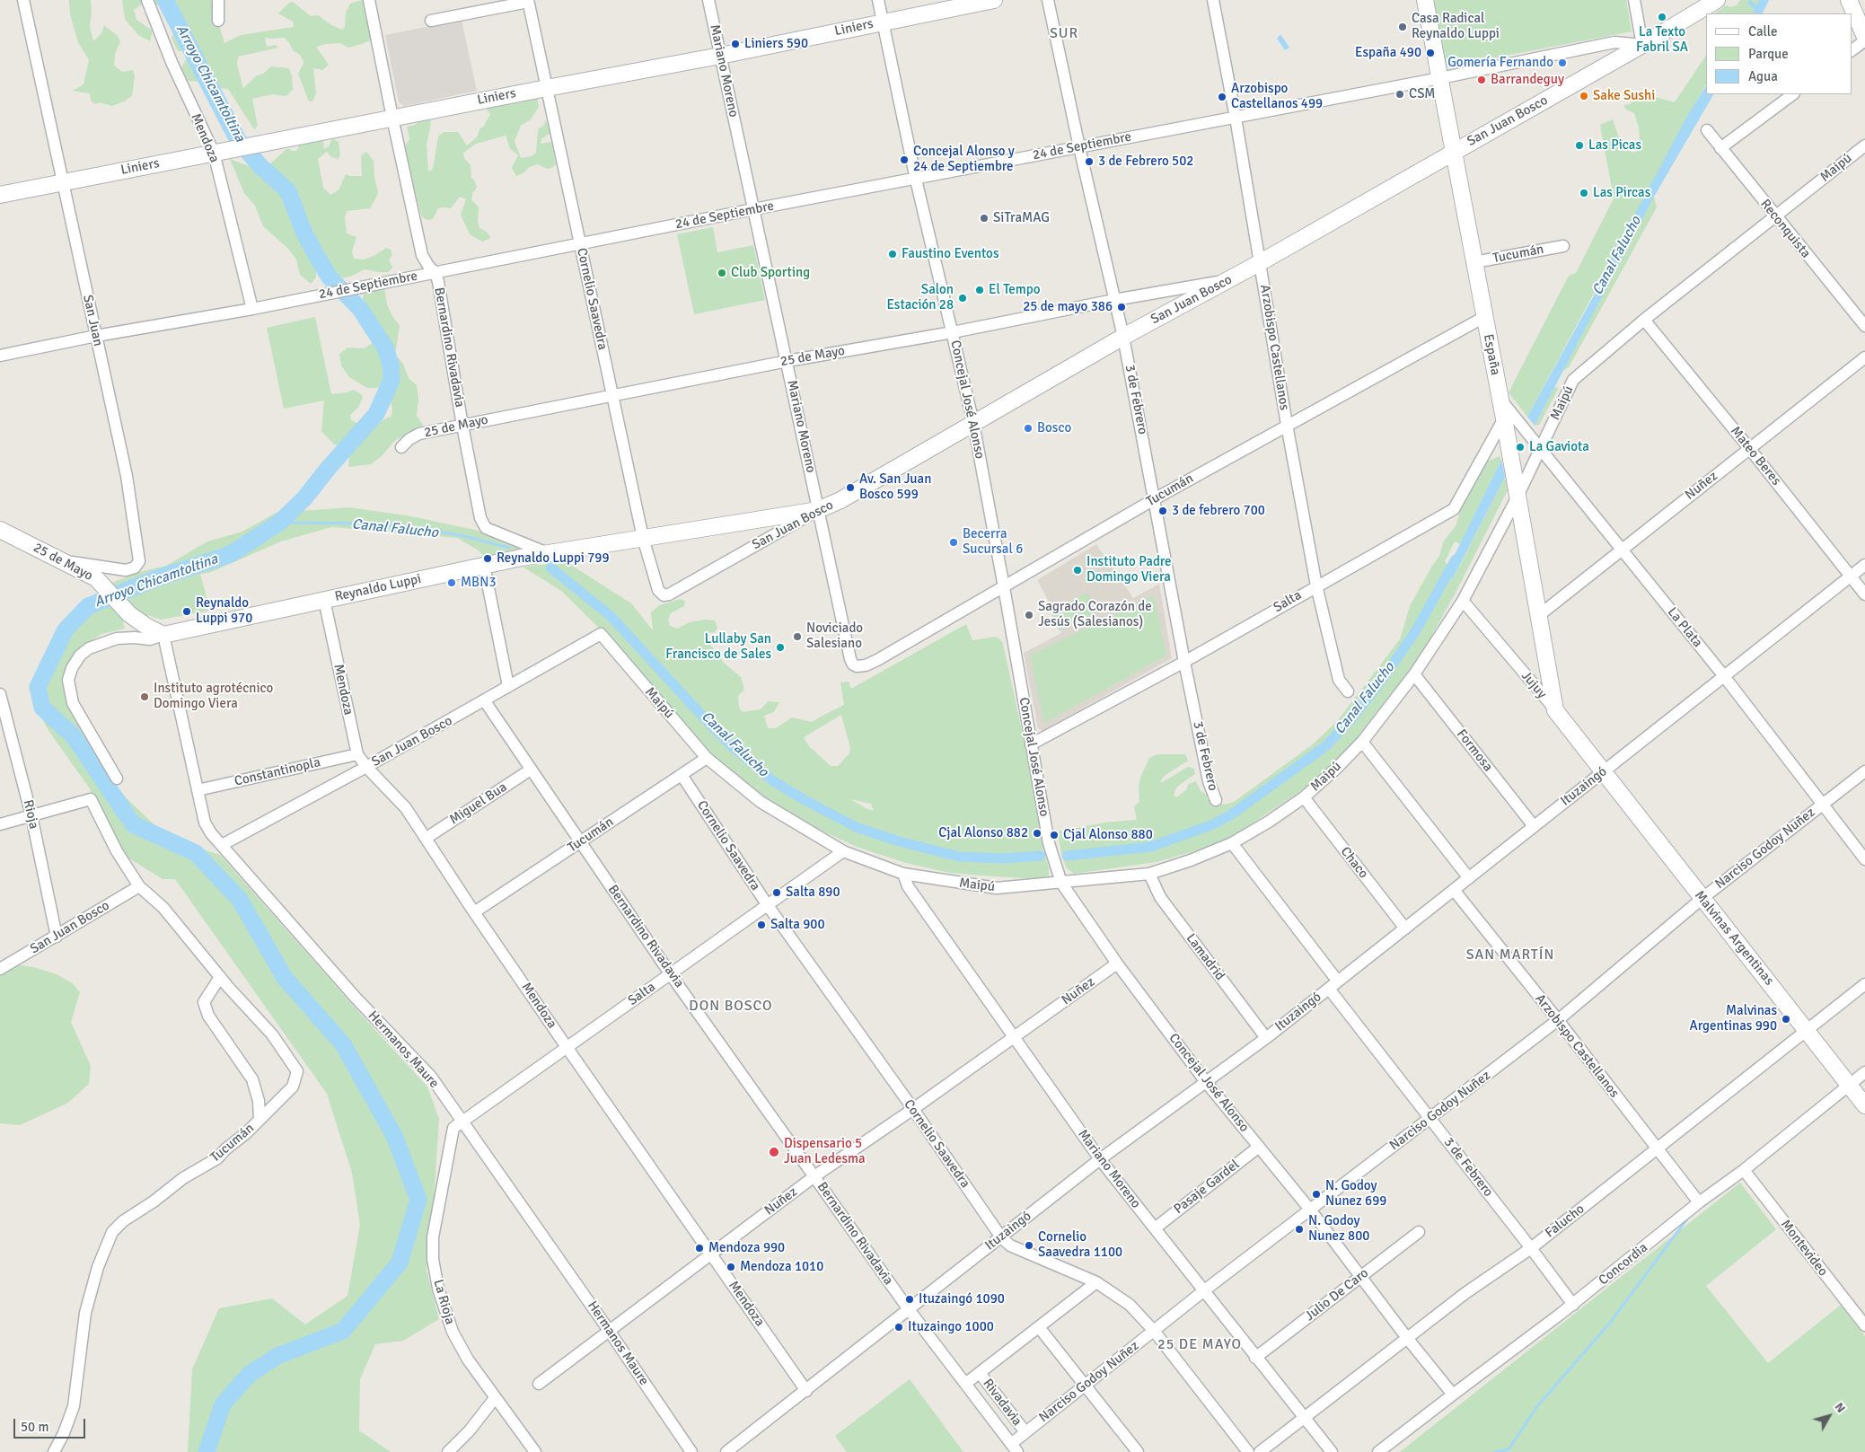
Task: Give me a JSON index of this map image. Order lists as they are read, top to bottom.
{
  "streets": {
    "street": [
      "Liniers",
      "Mariano Moreno",
      "San Juan Bosco",
      "Mendoza",
      "24 de Septiembre",
      "Maipú",
      "Reconquista",
      "Tucumán",
      "Cornelio Saavedra",
      "San Juan",
      "Bernardino Rivadavia",
      "Arzobispo Castellanos",
      "España",
      "25 de Mayo",
      "Concejal José Alonso",
      "3 de Febrero",
      "Mateo Beres",
      "Nuñez",
      "Reynaldo Luppi",
      "Salta",
      "La Plata",
      "Jujuy",
      "Formosa",
      "Constantinopla",
      "Ituzaingó",
      "Miguel Bua",
      "Rioja",
      "Narciso Godoy Nuñez",
      "Chaco",
      "Malvinas Argentinas",
      "Lamadrid",
      "Hermanos Maure",
      "Pasaje Gardel",
      "Falucho",
      "Montevideo",
      "Concordia",
      "Julio De Caro",
      "La Rioja",
      "Rivadavia"
    ]
  },
  "crossings": [
    ["Liniers", "Mariano Moreno"],
    ["Liniers", "Mendoza"],
    ["Liniers", "Cornelio Saavedra"],
    ["Liniers", "San Juan"],
    ["Liniers", "Bernardino Rivadavia"],
    ["Liniers", "Concejal José Alonso"],
    ["Mariano Moreno", "San Juan Bosco"],
    ["Mariano Moreno", "24 de Septiembre"],
    ["Mariano Moreno", "Maipú"],
    ["Mariano Moreno", "Tucumán"],
    ["Mariano Moreno", "25 de Mayo"],
    ["Mariano Moreno", "Nuñez"],
    ["Mariano Moreno", "Reynaldo Luppi"],
    ["Mariano Moreno", "Ituzaingó"],
    ["Mariano Moreno", "Narciso Godoy Nuñez"],
    ["Mariano Moreno", "Pasaje Gardel"],
    ["Mariano Moreno", "Falucho"],
    ["Mariano Moreno", "Julio De Caro"],
    ["San Juan Bosco", "Mendoza"],
    ["San Juan Bosco", "24 de Septiembre"],
    ["San Juan Bosco", "Maipú"],
    ["San Juan Bosco", "Cornelio Saavedra"],
    ["San Juan Bosco", "Bernardino Rivadavia"],
    ["San Juan Bosco", "Arzobispo Castellanos"],
    ["San Juan Bosco", "España"],
    ["San Juan Bosco", "25 de Mayo"],
    ["San Juan Bosco", "Concejal José Alonso"],
    ["San Juan Bosco", "3 de Febrero"],
    ["San Juan Bosco", "Reynaldo Luppi"],
    ["San Juan Bosco", "Rioja"],
    ["San Juan Bosco", "Hermanos Maure"],
    ["Mendoza", "24 de Septiembre"],
    ["Mendoza", "Tucumán"],
    ["Mendoza", "Nuñez"],
    ["Mendoza", "Reynaldo Luppi"],
    ["Mendoza", "Salta"],
    ["Mendoza", "Constantinopla"],
    ["Mendoza", "Ituzaingó"],
    ["Mendoza", "Miguel Bua"],
    ["24 de Septiembre", "Cornelio Saavedra"],
    ["24 de Septiembre", "San Juan"],
    ["24 de Septiembre", "Bernardino Rivadavia"],
    ["24 de Septiembre", "Arzobispo Castellanos"],
    ["24 de Septiembre", "España"],
    ["24 de Septiembre", "Concejal José Alonso"],
    ["24 de Septiembre", "3 de Febrero"],
    ["Maipú", "Reconquista"],
    ["Maipú", "Tucumán"],
    ["Maipú", "España"],
    ["Maipú", "Concejal José Alonso"],
    ["Maipú", "Mateo Beres"],
    ["Maipú", "Salta"],
    ["Maipú", "La Plata"],
    ["Maipú", "Jujuy"],
    ["Maipú", "Formosa"],
    ["Maipú", "Chaco"],
    ["Maipú", "Lamadrid"],
    ["Tucumán", "Cornelio Saavedra"],
    ["Tucumán", "Bernardino Rivadavia"],
    ["Tucumán", "Arzobispo Castellanos"],
    ["Tucumán", "España"],
    ["Tucumán", "Concejal José Alonso"],
    ["Tucumán", "3 de Febrero"],
    ["Cornelio Saavedra", "25 de Mayo"],
    ["Cornelio Saavedra", "Nuñez"],
    ["Cornelio Saavedra", "Reynaldo Luppi"],
    ["Cornelio Saavedra", "Salta"],
    ["Cornelio Saavedra", "Ituzaingó"],
    ["Cornelio Saavedra", "Narciso Godoy Nuñez"],
    ["San Juan", "25 de Mayo"],
    ["Bernardino Rivadavia", "25 de Mayo"],
    ["Bernardino Rivadavia", "Nuñez"],
    ["Bernardino Rivadavia", "Reynaldo Luppi"],
    ["Bernardino Rivadavia", "Salta"],
    ["Bernardino Rivadavia", "Ituzaingó"],
    ["Bernardino Rivadavia", "Miguel Bua"],
    ["Bernardino Rivadavia", "Narciso Godoy Nuñez"],
    ["Arzobispo Castellanos", "Salta"],
    ["Arzobispo Castellanos", "Ituzaingó"],
    ["Arzobispo Castellanos", "Narciso Godoy Nuñez"],
    ["Arzobispo Castellanos", "Falucho"],
    ["Arzobispo Castellanos", "Concordia"],
    ["España", "Nuñez"],
    ["España", "Salta"],
    ["España", "La Plata"],
    ["España", "Jujuy"],
    ["25 de Mayo", "Concejal José Alonso"],
    ["25 de Mayo", "3 de Febrero"],
    ["25 de Mayo", "Reynaldo Luppi"],
    ["25 de Mayo", "Hermanos Maure"],
    ["Concejal José Alonso", "Nuñez"],
    ["Concejal José Alonso", "Salta"],
    ["Concejal José Alonso", "Ituzaingó"],
    ["Concejal José Alonso", "Narciso Godoy Nuñez"],
    ["Concejal José Alonso", "Pasaje Gardel"],
    ["Concejal José Alonso", "Falucho"],
    ["Concejal José Alonso", "Concordia"],
    ["Concejal José Alonso", "Julio De Caro"],
    ["3 de Febrero", "Salta"],
    ["3 de Febrero", "Ituzaingó"],
    ["3 de Febrero", "Narciso Godoy Nuñez"],
    ["3 de Febrero", "Falucho"],
    ["3 de Febrero", "Concordia"],
    ["Mateo Beres", "Nuñez"],
    ["Mateo Beres", "Ituzaingó"],
    ["Nuñez", "La Plata"],
    ["Nuñez", "Hermanos Maure"],
    ["Reynaldo Luppi", "Hermanos Maure"],
    ["Salta", "Hermanos Maure"],
    ["Salta", "La Rioja"],
    ["La Plata", "Ituzaingó"],
    ["La Plata", "Narciso Godoy Nuñez"],
    ["Jujuy", "Ituzaingó"],
    ["Jujuy", "Malvinas Argentinas"],
    ["Formosa", "Ituzaingó"],
    ["Constantinopla", "Hermanos Maure"],
    ["Ituzaingó", "Chaco"],
    ["Ituzaingó", "Malvinas Argentinas"],
    ["Ituzaingó", "Lamadrid"],
    ["Narciso Godoy Nuñez", "Malvinas Argentinas"],
    ["Narciso Godoy Nuñez", "Rivadavia"],
    ["Malvinas Argentinas", "Falucho"],
    ["Malvinas Argentinas", "Concordia"],
    ["Hermanos Maure", "La Rioja"],
    ["Montevideo", "Concordia"]
  ],
  "districts": [
    "SUR",
    "SAN MARTÍN",
    "DON BOSCO",
    "25 DE MAYO"
  ],
  "water": ["Arroyo Chicamtoltina", "Canal Falucho"],
  "places": [
    "La Texto Fabril SA",
    "Casa Radical Reynaldo Luppi",
    "Liniers 590",
    "España 490",
    "Gomería Fernando",
    "Barrandeguy",
    "CSM",
    "Sake Sushi",
    "Arzobispo Castellanos 499",
    "Las Picas",
    "Concejal Alonso y 24 de Septiembre",
    "3 de Febrero 502",
    "Las Pircas",
    "SiTraMAG",
    "Faustino Eventos",
    "Club Sporting",
    "El Tempo",
    "Salon Estación 28",
    "25 de mayo 386",
    "Bosco",
    "La Gaviota",
    "Av. San Juan Bosco 599",
    "3 de febrero 700",
    "Becerra Sucursal 6",
    "Reynaldo Luppi 799",
    "Instituto Padre Domingo Viera",
    "MBN3",
    "Reynaldo Luppi 970",
    "Sagrado Corazón de Jesús (Salesianos)",
    "Noviciado Salesiano",
    "Lullaby San Francisco de Sales",
    "Instituto agrotécnico Domingo Viera",
    "Cjal Alonso 882",
    "Cjal Alonso 880",
    "Salta 890",
    "Salta 900",
    "Malvinas Argentinas 990",
    "Dispensario 5 Juan Ledesma",
    "N. Godoy Nunez 699",
    "N. Godoy Nunez 800",
    "Cornelio Saavedra 1100",
    "Mendoza 990",
    "Mendoza 1010",
    "Ituzaingó 1090",
    "Ituzaingo 1000"
  ],
  "legend": ["Calle", "Parque", "Agua"],
  "scale_bar": "50 m",
  "north": "top right"
}
